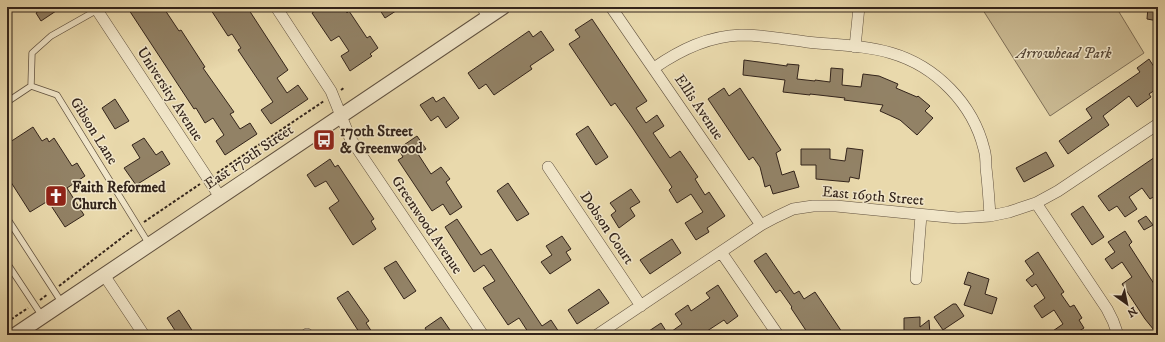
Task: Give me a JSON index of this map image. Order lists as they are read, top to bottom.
{
  "streets": {
    "street": [
      "University Avenue",
      "Ellis Avenue",
      "East 170th Street",
      "East 169th Street",
      "Greenwood Avenue",
      "Dobson Court"
    ],
    "lane": ["Gibson Lane"]
  },
  "crossings": [
    ["University Avenue", "East 170th Street"],
    ["Ellis Avenue", "East 169th Street"],
    ["Gibson Lane", "East 170th Street"],
    ["East 170th Street", "Greenwood Avenue"],
    ["East 169th Street", "Dobson Court"]
  ],
  "parks": ["Arrowhead Park"],
  "places": {
    "bus stop": ["170th Street & Greenwood"],
    "church": ["Faith Reformed Church"]
  },
  "north": "bottom right"
}
